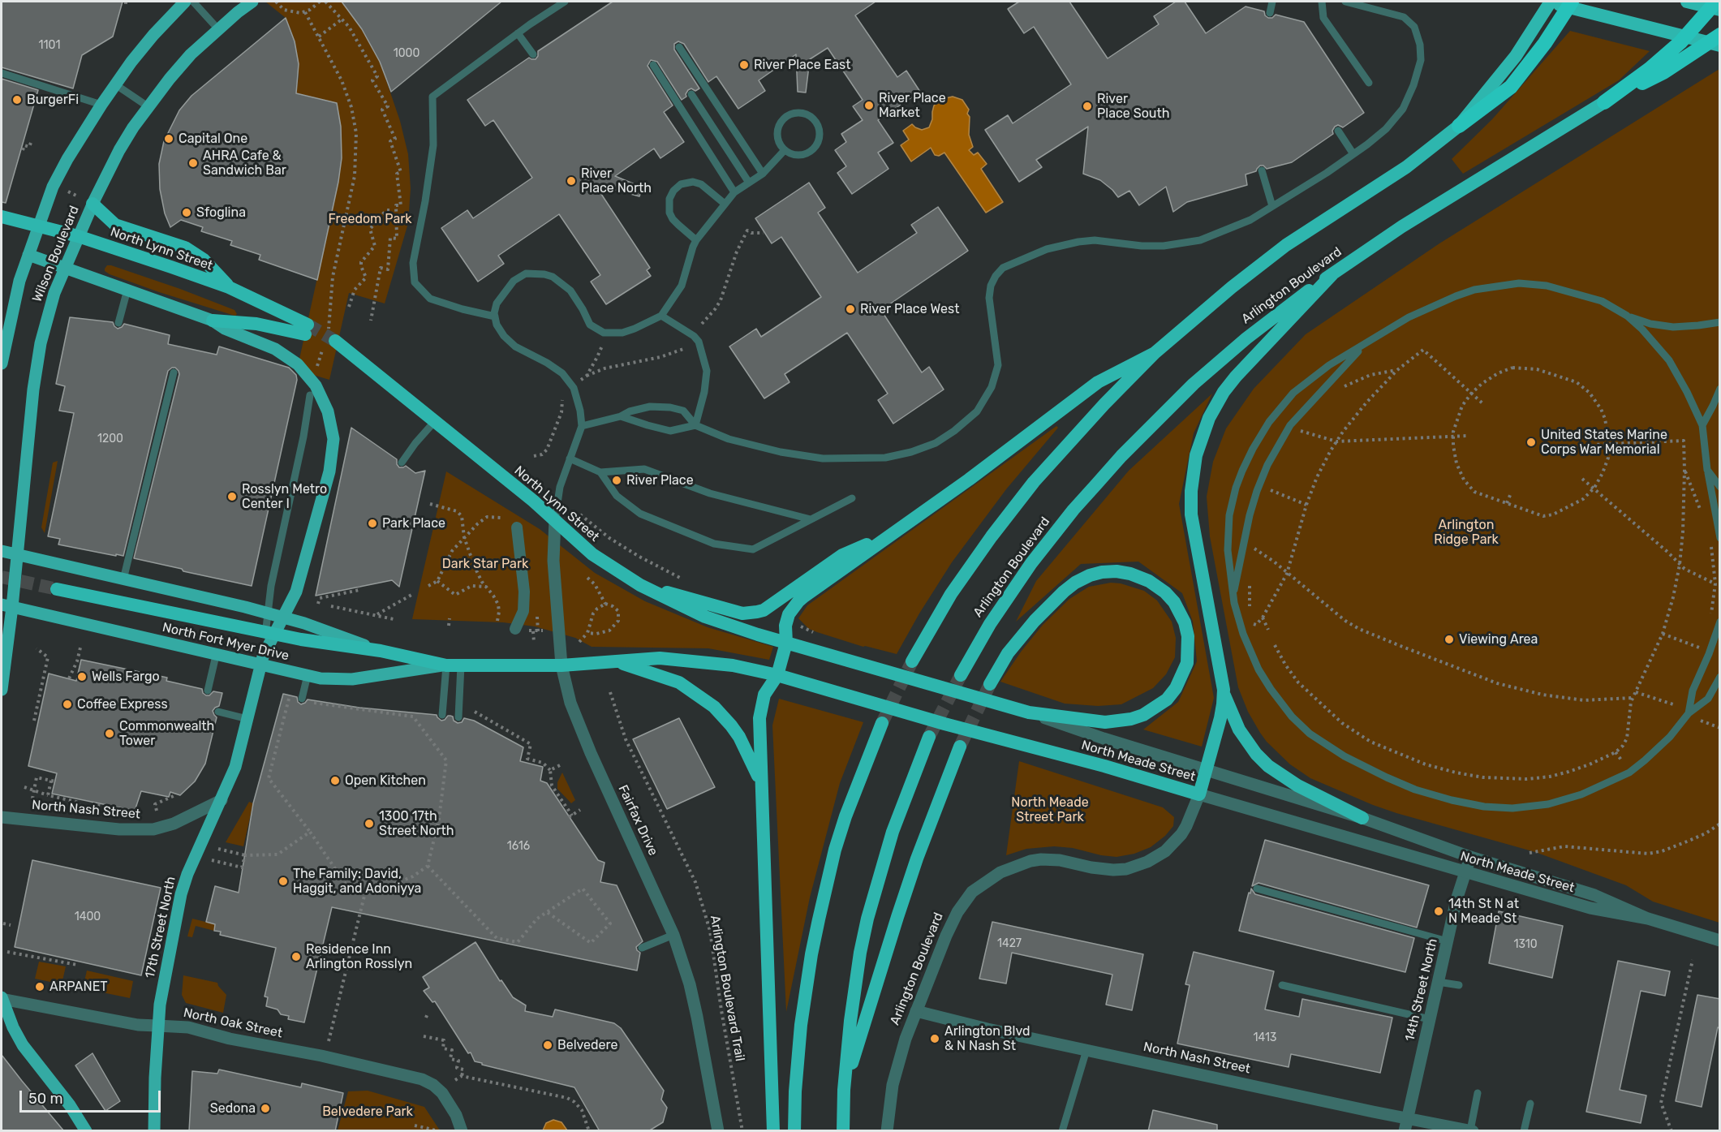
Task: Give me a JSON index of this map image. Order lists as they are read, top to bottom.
{
  "streets": {
    "highway": [
      "North Lynn Street",
      "Arlington Boulevard",
      "North Fort Myer Drive",
      "North Meade Street"
    ],
    "main road": ["Wilson Boulevard", "17th Street North"],
    "street": [
      "North Nash Street",
      "Fairfax Drive",
      "14th Street North",
      "North Oak Street"
    ],
    "path": ["Arlington Boulevard Trail"]
  },
  "crossings": [
    ["North Lynn Street", "Wilson Boulevard"],
    ["North Lynn Street", "North Meade Street"],
    ["North Lynn Street", "Fairfax Drive"],
    ["North Lynn Street", "17th Street North"],
    ["Wilson Boulevard", "North Fort Myer Drive"],
    ["Wilson Boulevard", "17th Street North"],
    ["Arlington Boulevard", "North Meade Street"],
    ["Arlington Boulevard", "North Nash Street"],
    ["North Fort Myer Drive", "North Meade Street"],
    ["North Fort Myer Drive", "Fairfax Drive"],
    ["North Meade Street", "14th Street North"],
    ["North Nash Street", "17th Street North"],
    ["North Nash Street", "14th Street North"],
    ["17th Street North", "North Oak Street"]
  ],
  "parks": [
    "Freedom Park",
    "Arlington Ridge Park",
    "Dark Star Park",
    "North Meade Street Park",
    "Belvedere Park"
  ],
  "places": [
    "River Place East",
    "BurgerFi",
    "River Place Market",
    "River Place South",
    "Capital One",
    "AHRA Cafe & Sandwich Bar",
    "River Place North",
    "Sfoglina",
    "River Place West",
    "United States Marine Corps War Memorial",
    "River Place",
    "Rosslyn Metro Center I",
    "Park Place",
    "Viewing Area",
    "Wells Fargo",
    "Coffee Express",
    "Commonwealth Tower",
    "Open Kitchen",
    "1300 17th Street North",
    "The Family: David, Haggit, and Adoniyya",
    "14th St N at N Meade St",
    "Residence Inn Arlington Rosslyn",
    "ARPANET",
    "Arlington Blvd & N Nash St",
    "Belvedere",
    "Sedona"
  ],
  "house_numbers": [
    "1101",
    "1000",
    "1200",
    "1616",
    "1400",
    "1427",
    "1310",
    "1413"
  ],
  "scale_bar": "50 m"
}
